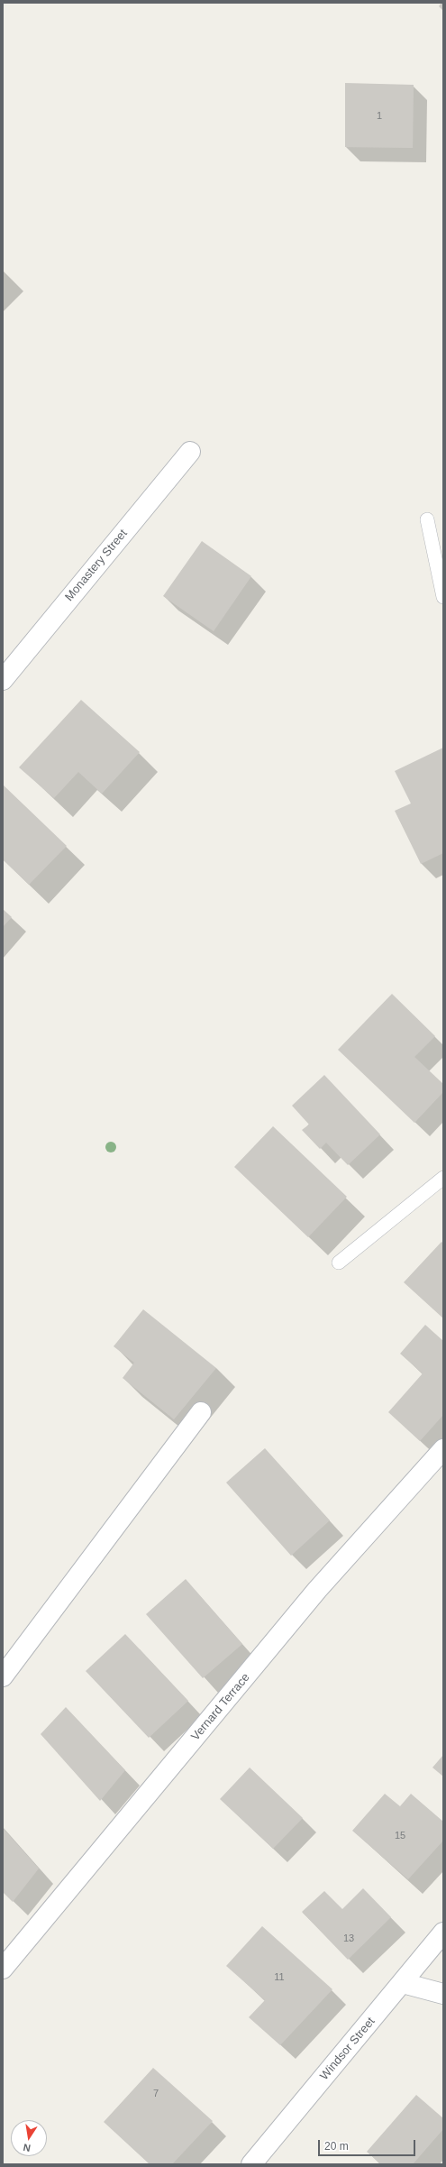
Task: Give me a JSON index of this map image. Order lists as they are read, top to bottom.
{
  "streets": {
    "street": ["Monastery Street", "Vernard Terrace", "Windsor Street"]
  },
  "house_numbers": [
    "1",
    "15",
    "13",
    "11",
    "7"
  ],
  "scale_bar": "20 m",
  "north": "bottom"
}
